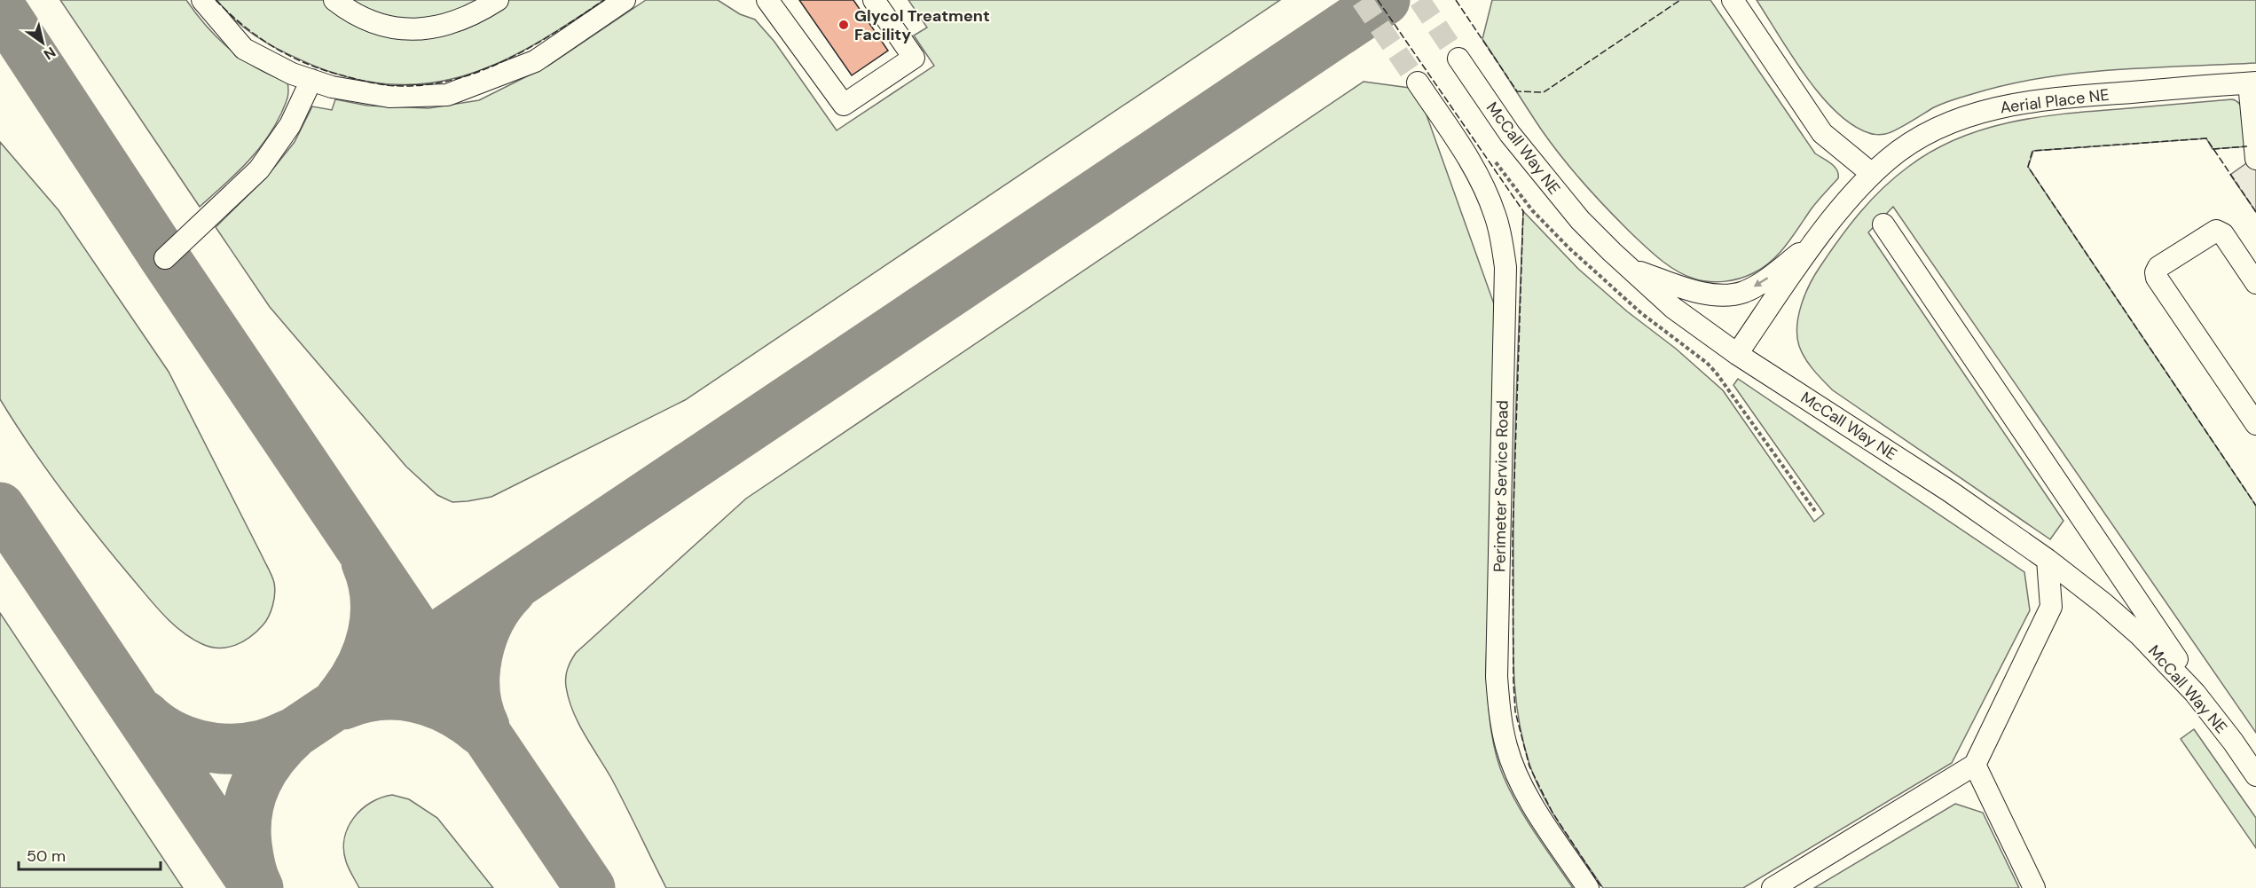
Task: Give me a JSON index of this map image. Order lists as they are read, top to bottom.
{
  "streets": {
    "street": ["Aerial Place NE", "McCall Way NE", "Perimeter Service Road"]
  },
  "crossings": [
    ["Aerial Place NE", "McCall Way NE"]
  ],
  "places": ["Glycol Treatment Facility"],
  "scale_bar": "50 m",
  "north": "bottom right"
}
